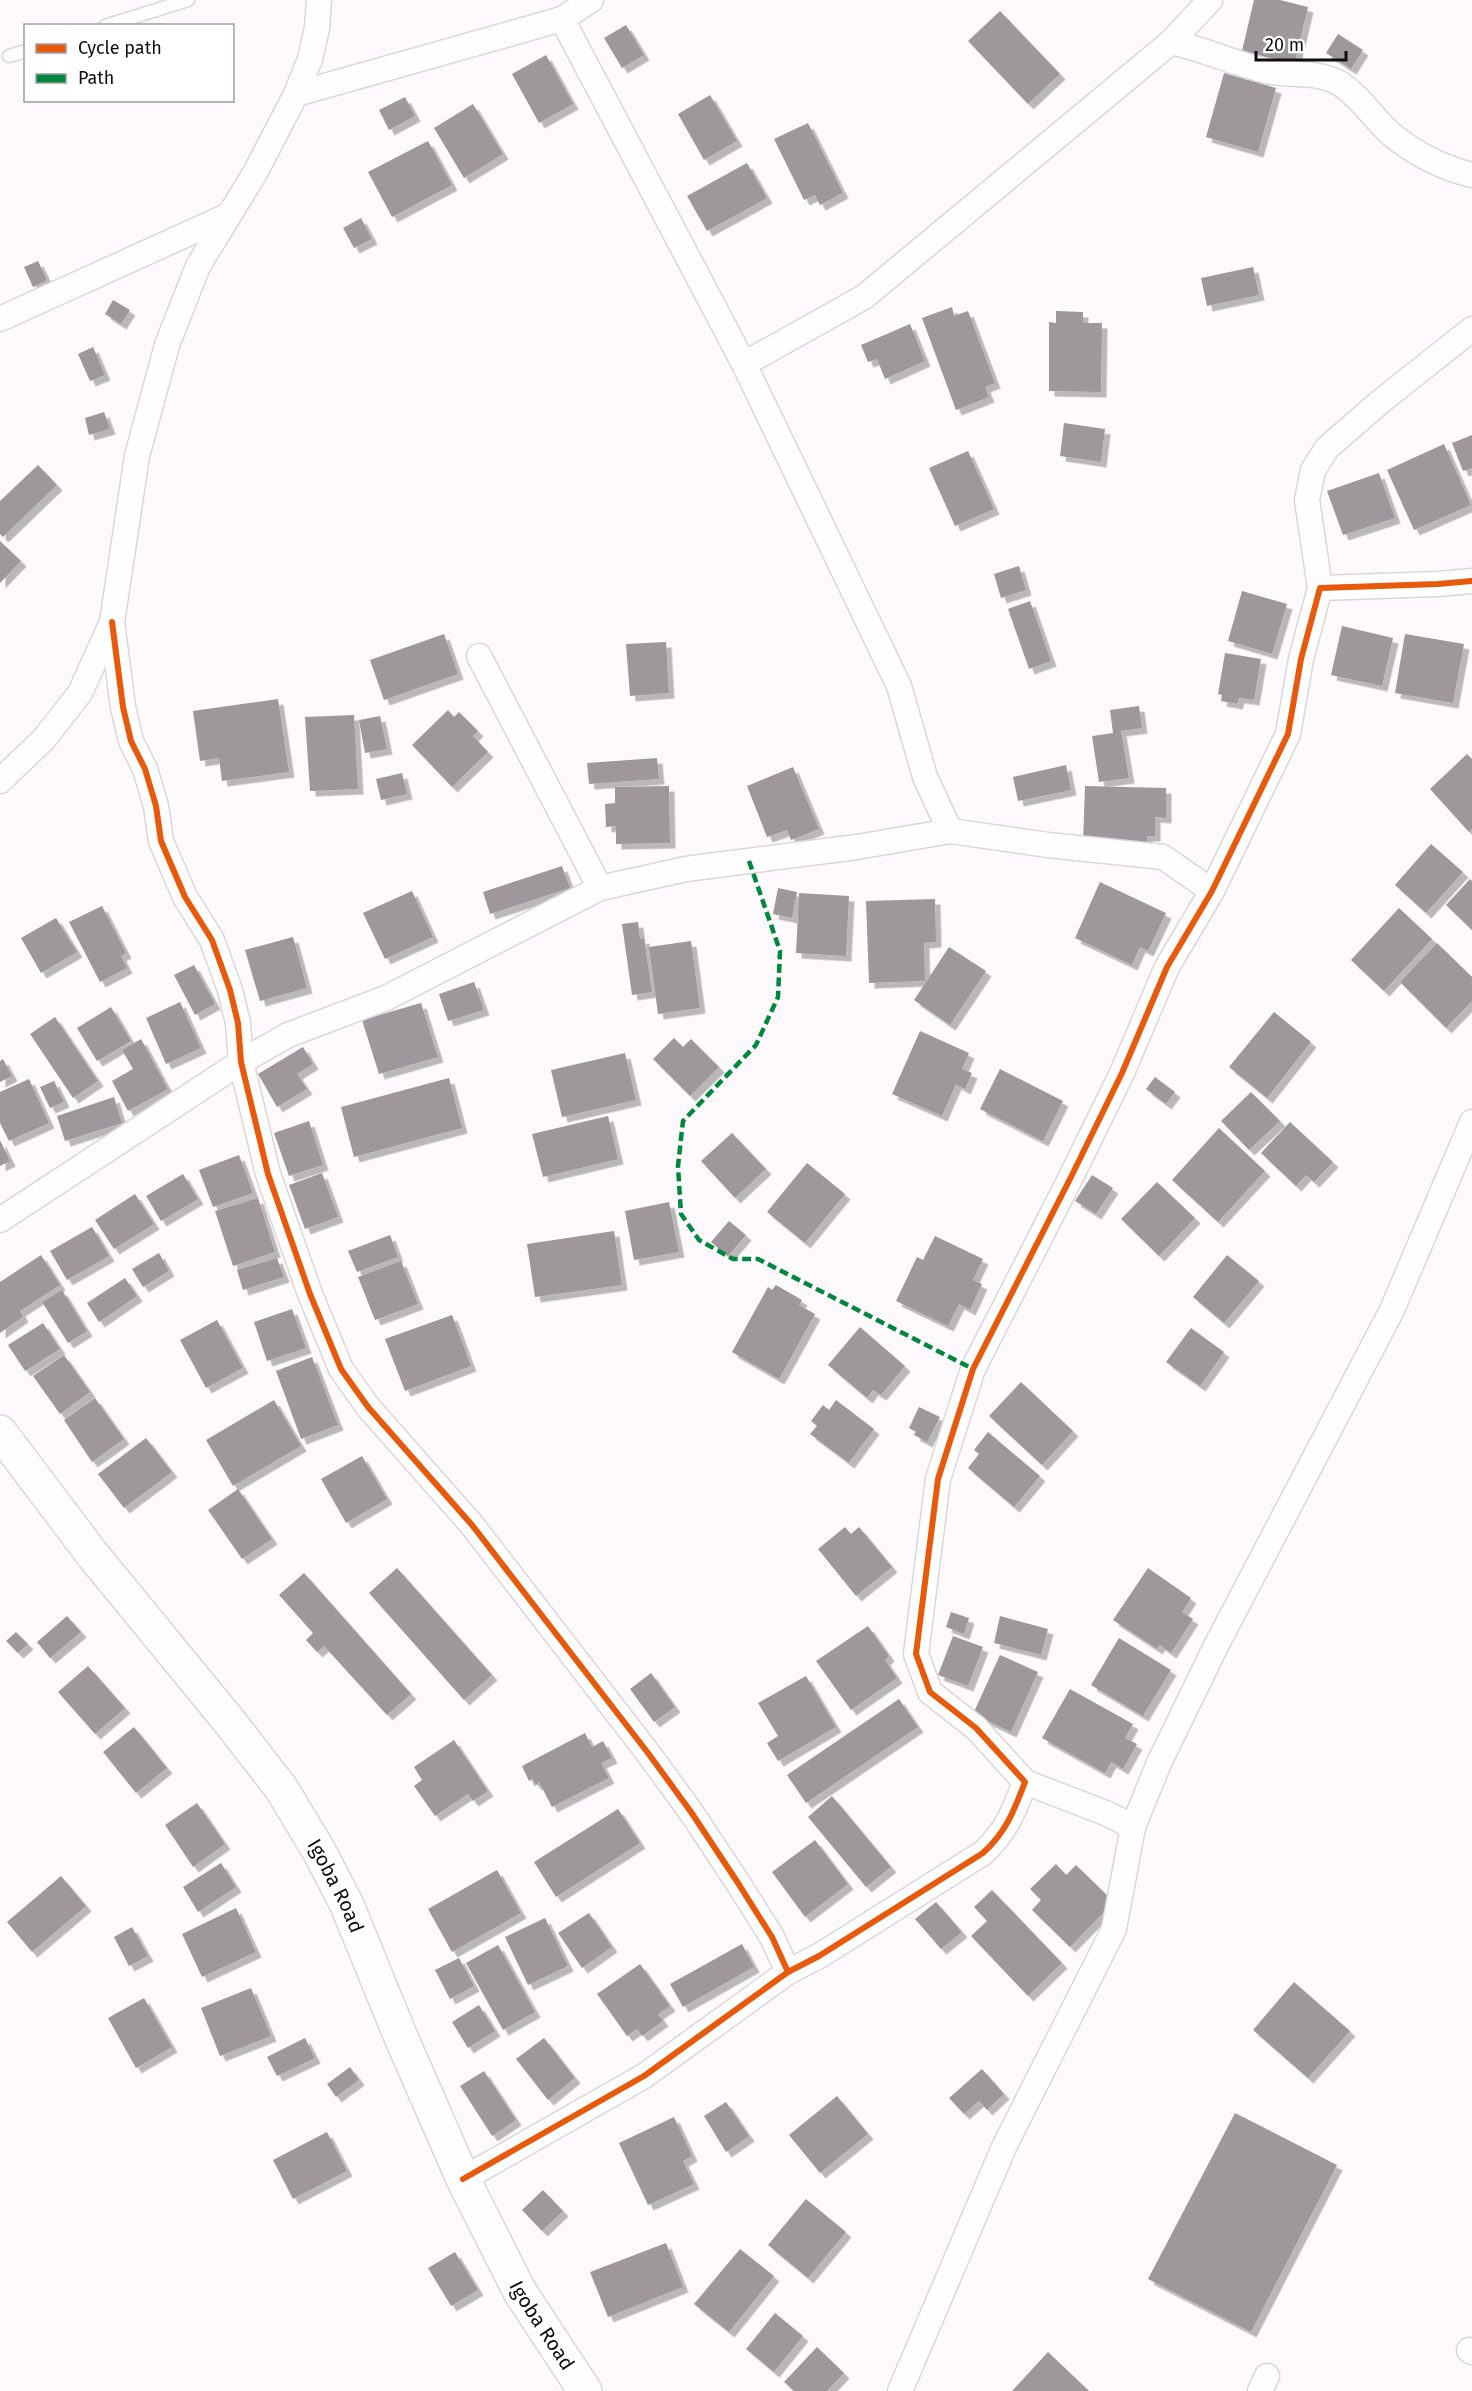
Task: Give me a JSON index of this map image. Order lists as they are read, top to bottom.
{
  "streets": {
    "street": ["Igoba Road"]
  },
  "legend": ["Cycle path", "Path"],
  "scale_bar": "20 m"
}
